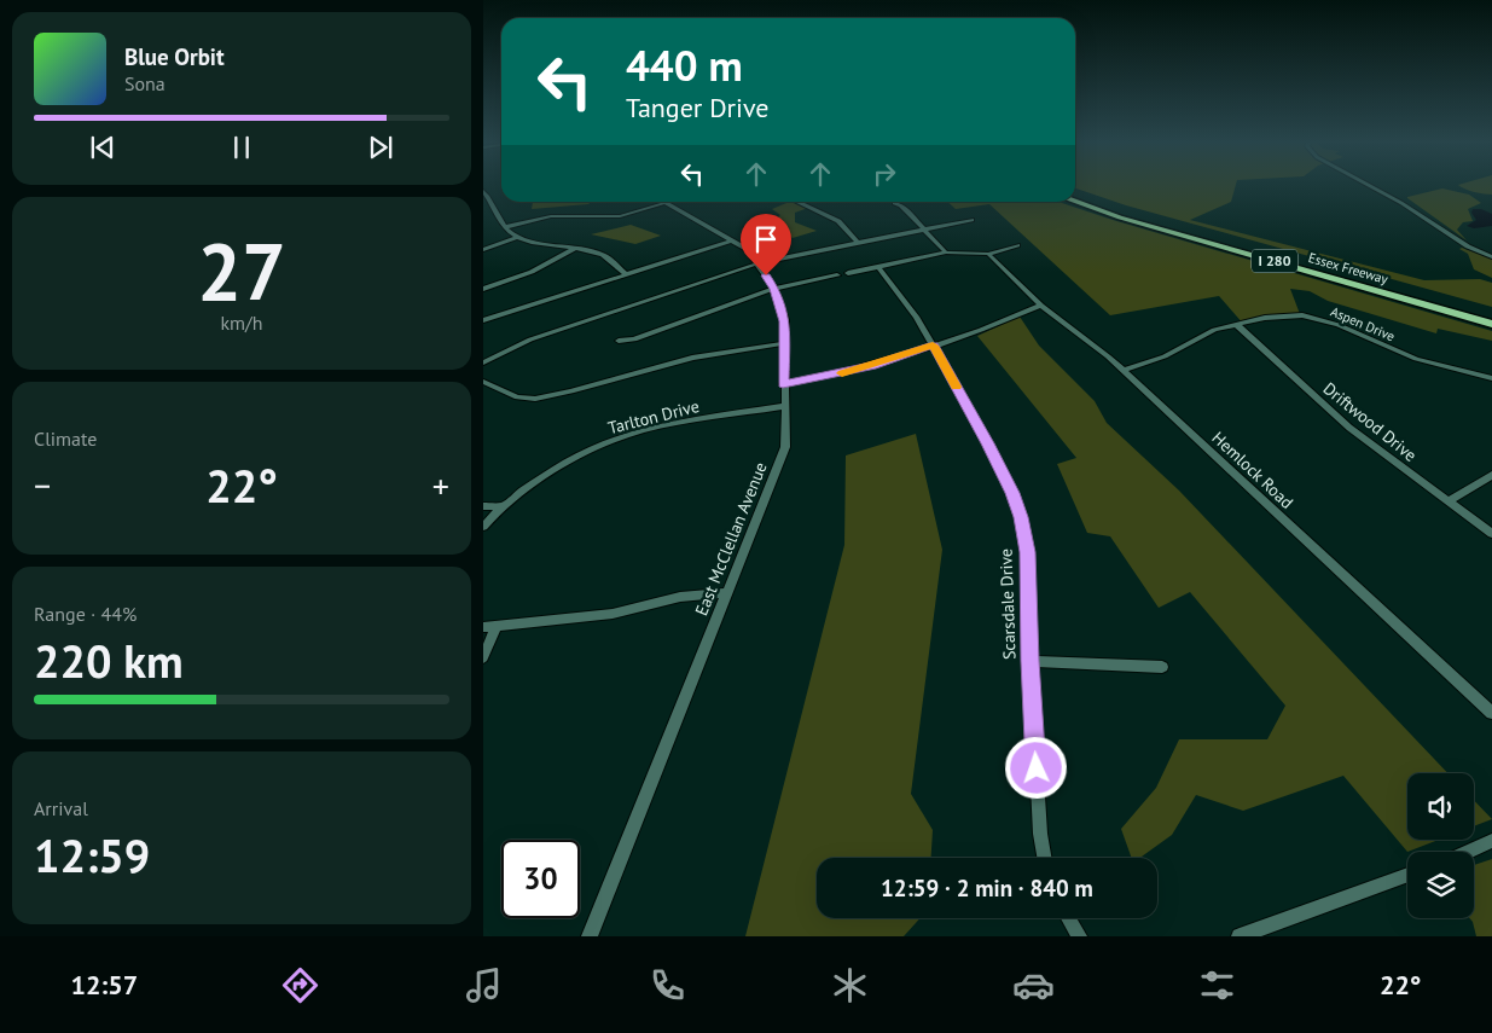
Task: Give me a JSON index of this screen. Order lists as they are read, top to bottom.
{
  "streets": {
    "highway": ["I 280", "Essex Freeway"],
    "street": [
      "Aspen Drive",
      "Tarlton Drive",
      "Driftwood Drive",
      "Hemlock Road",
      "East McClellan Avenue",
      "Scarsdale Drive"
    ]
  },
  "crossings": [
    ["Aspen Drive", "Driftwood Drive"],
    ["Aspen Drive", "Hemlock Road"],
    ["Tarlton Drive", "East McClellan Avenue"]
  ],
  "page": {
    "turn": ["440 m", "Tanger Drive"],
    "song": ["Blue Orbit", "Sona"],
    "tile": [
      ["27", "km/h"],
      "Climate",
      ["Range · 44%", "220 km"],
      ["Arrival", "12:59"]
    ],
    "heat": ["−", "22°", "+"],
    "limit": "30",
    "trip": "12:59 · 2 min · 840 m",
    "tabs": ["12:57", "22°"]
  }
}
